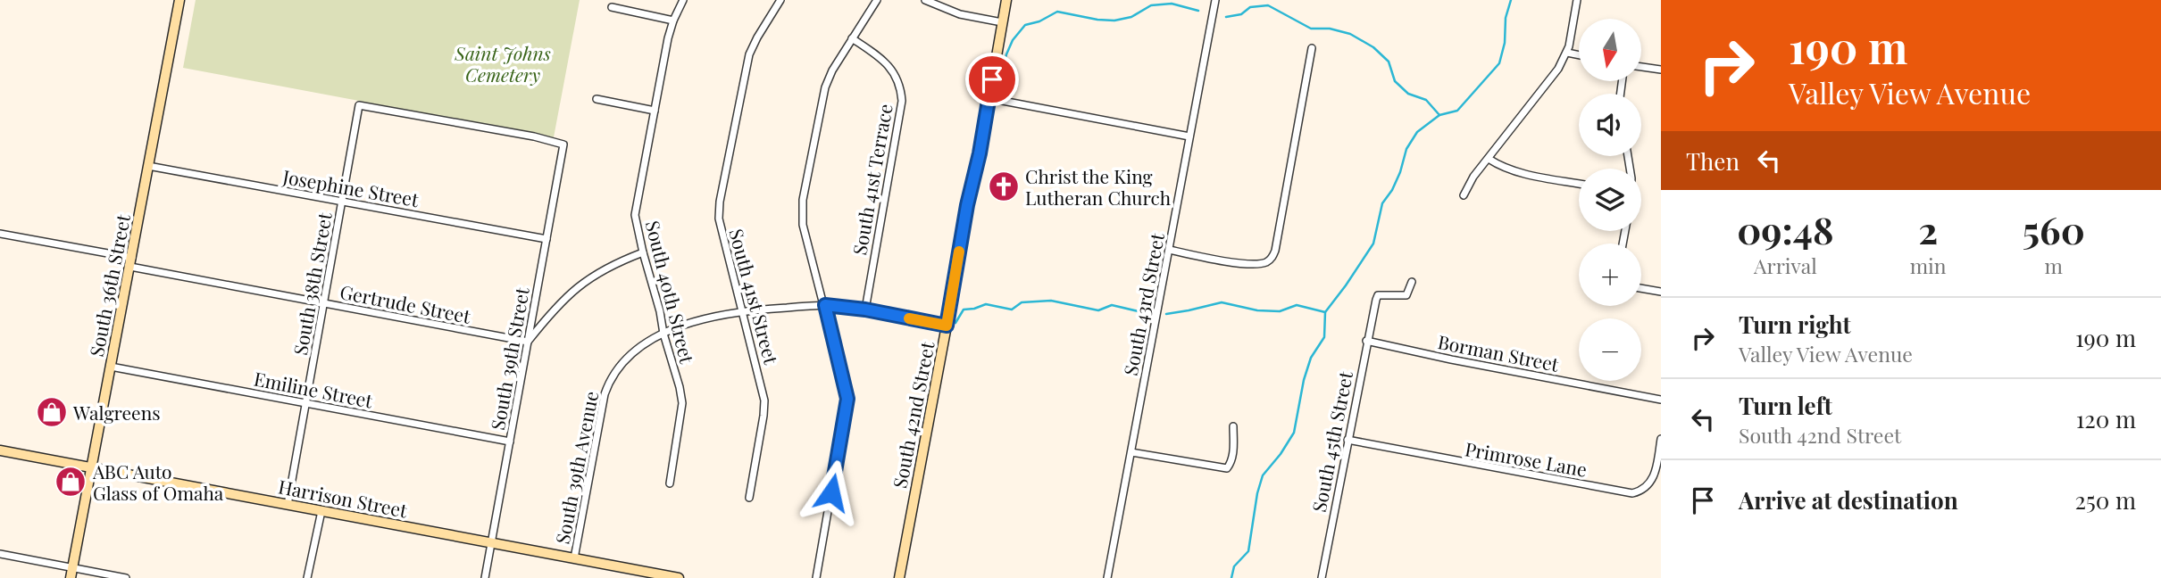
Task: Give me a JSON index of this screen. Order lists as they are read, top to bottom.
{
  "streets": {
    "main road": ["South 36th Street", "South 42nd Street", "Harrison Street"],
    "street": [
      "South 41st Terrace",
      "Josephine Street",
      "South 38th Street",
      "South 40th Street",
      "South 41st Street",
      "Gertrude Street",
      "South 43rd Street",
      "Borman Street",
      "South 39th Street",
      "Emiline Street",
      "South 45th Street",
      "Primrose Lane",
      "South 39th Avenue"
    ]
  },
  "crossings": [
    ["South 41st Terrace", "South 39th Avenue"],
    ["Josephine Street", "South 38th Street"],
    ["Josephine Street", "South 36th Street"],
    ["Josephine Street", "South 39th Street"],
    ["South 38th Street", "Gertrude Street"],
    ["South 38th Street", "South 39th Street"],
    ["South 38th Street", "Emiline Street"],
    ["South 38th Street", "Harrison Street"],
    ["South 36th Street", "Gertrude Street"],
    ["South 36th Street", "Emiline Street"],
    ["South 36th Street", "Harrison Street"],
    ["South 40th Street", "South 39th Avenue"],
    ["South 41st Street", "South 39th Avenue"],
    ["Gertrude Street", "South 39th Street"],
    ["Borman Street", "South 45th Street"],
    ["South 39th Street", "Emiline Street"],
    ["South 39th Street", "Harrison Street"],
    ["South 42nd Street", "South 39th Avenue"],
    ["South 45th Street", "Primrose Lane"],
    ["South 39th Avenue", "Harrison Street"]
  ],
  "parks": ["Saint Johns Cemetery"],
  "places": {
    "church": ["Christ the King Lutheran Church"],
    "shop": ["Walgreens", "ABC Auto Glass of Omaha"]
  },
  "north": "bottom",
  "page": {
    "turn": ["190 m", "Valley View Avenue"],
    "map_buttons": ["+", "−"],
    "then": "Then",
    "eta": [
      "09:48",
      "Arrival",
      "2",
      "min",
      "560",
      "m"
    ],
    "list": [
      {
        "name": "Turn right",
        "note": "Valley View Avenue",
        "value": "190 m"
      },
      {
        "name": "Turn left",
        "note": "South 42nd Street",
        "value": "120 m"
      },
      {
        "name": "Arrive at destination",
        "value": "250 m"
      }
    ]
  }
}
